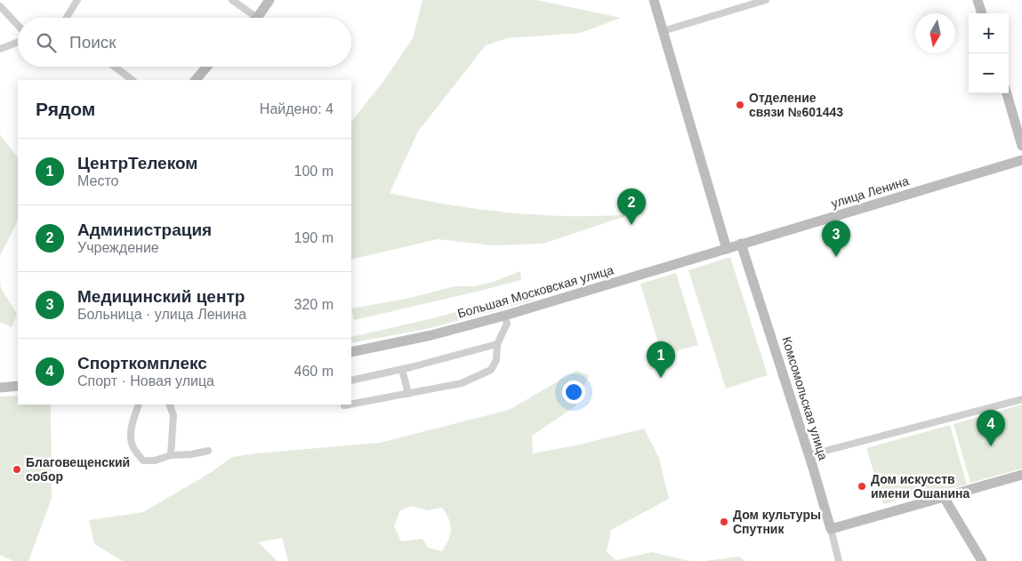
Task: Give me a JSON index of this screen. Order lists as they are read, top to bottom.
{
  "streets": {
    "street": ["улица Ленина", "Большая Московская улица", "Комсомольская улица"]
  },
  "crossings": [
    ["улица Ленина", "Большая Московская улица"],
    ["улица Ленина", "Комсомольская улица"]
  ],
  "places": [
    "Отделение связи №601443",
    "Благовещенский собор",
    "Дом искусств имени Ошанина",
    "Дом культуры Спутник"
  ],
  "north": "bottom",
  "page": {
    "map_buttons": ["+", "−"],
    "search": "Поиск",
    "heading": ["Рядом", "Найдено: 4"],
    "list": [
      {
        "mark": "1",
        "name": "ЦентрТелеком",
        "note": "Место",
        "value": "100 m"
      },
      {
        "mark": "2",
        "name": "Администрация",
        "note": "Учреждение",
        "value": "190 m"
      },
      {
        "mark": "3",
        "name": "Медицинский центр",
        "note": "Больница · улица Ленина",
        "value": "320 m"
      },
      {
        "mark": "4",
        "name": "Спорткомплекс",
        "note": "Спорт · Новая улица",
        "value": "460 m"
      }
    ],
    "pins": [
      "2",
      "3",
      "1",
      "4"
    ]
  }
}
